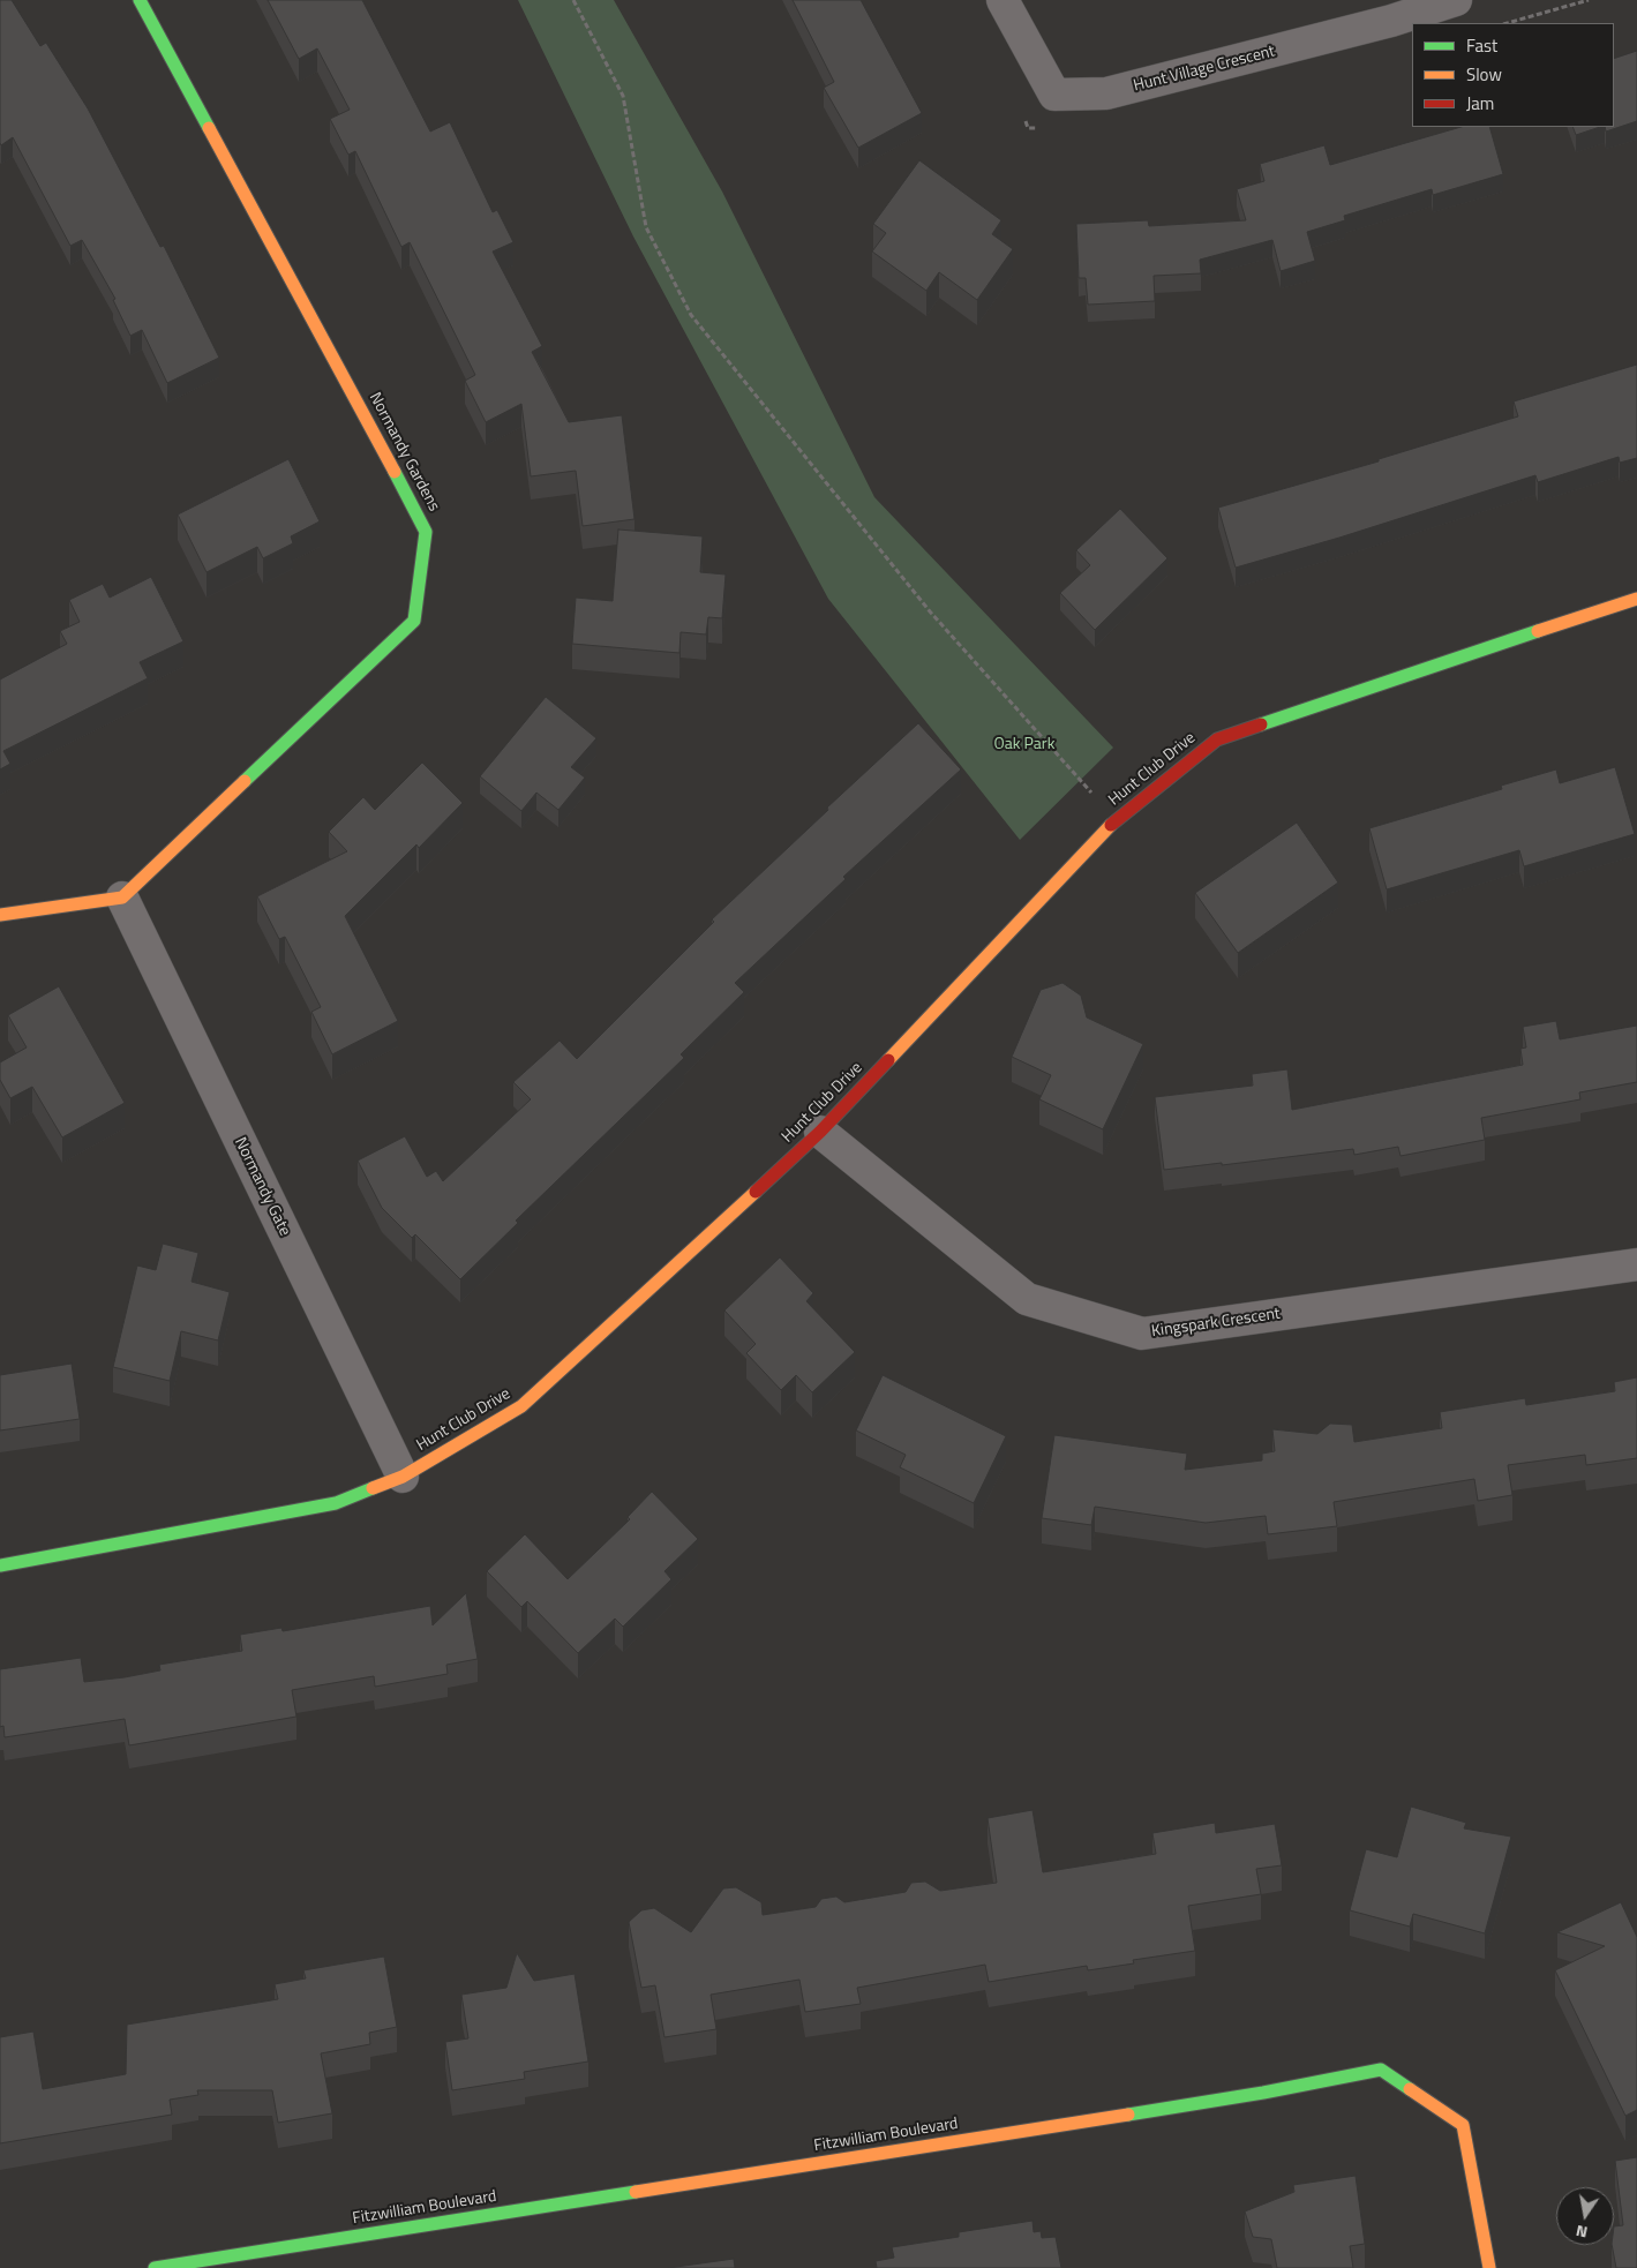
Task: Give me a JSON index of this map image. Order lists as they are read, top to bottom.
{
  "streets": {
    "street": [
      "Hunt Village Crescent",
      "Normandy Gardens",
      "Hunt Club Drive",
      "Normandy Gate",
      "Kingspark Crescent",
      "Fitzwilliam Boulevard"
    ]
  },
  "crossings": [
    ["Normandy Gardens", "Normandy Gate"],
    ["Hunt Club Drive", "Normandy Gate"],
    ["Hunt Club Drive", "Kingspark Crescent"]
  ],
  "parks": ["Oak Park"],
  "legend": ["Fast", "Slow", "Jam"],
  "north": "bottom"
}
